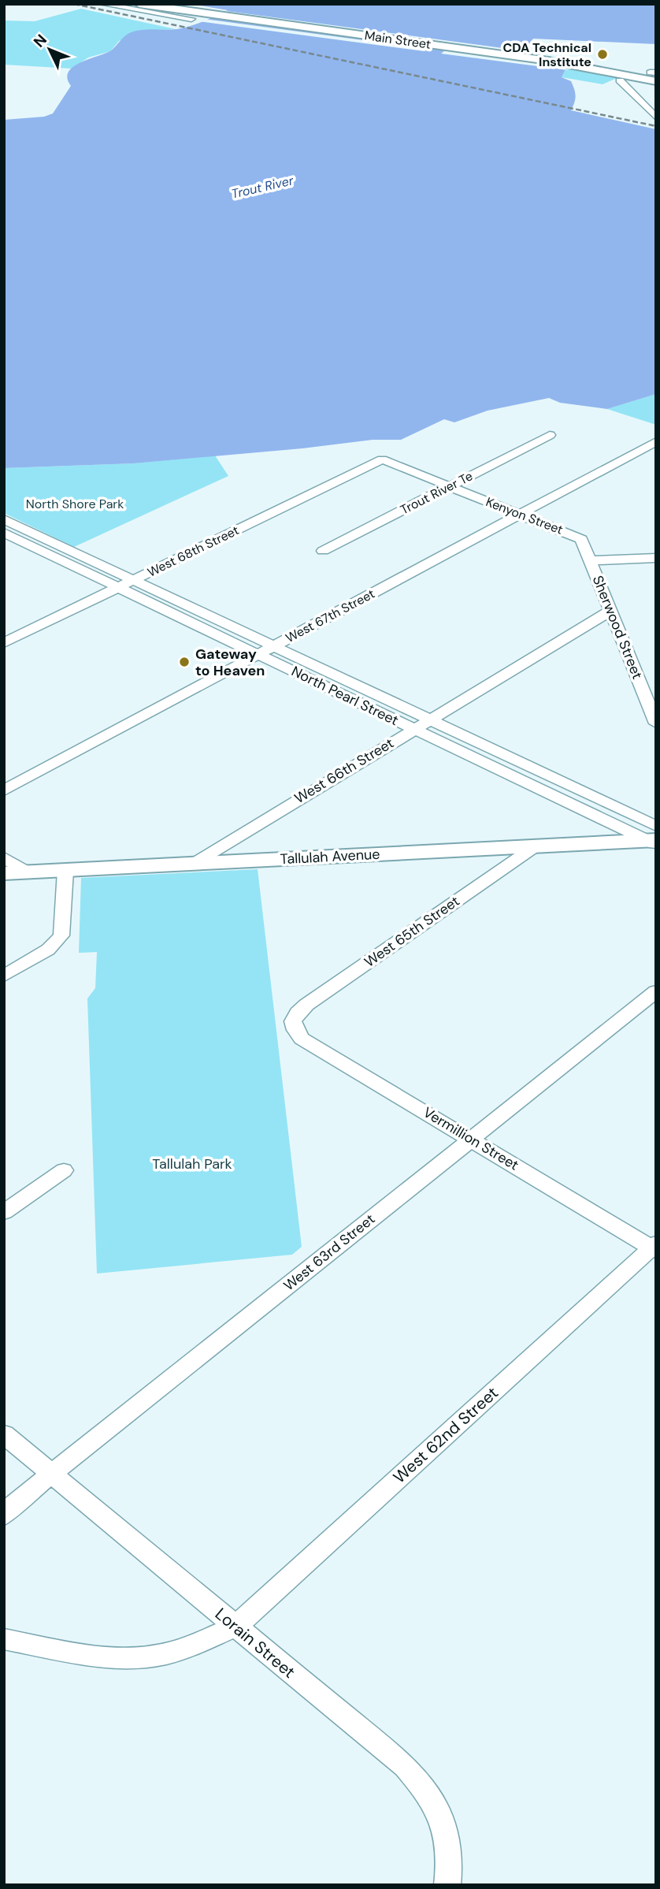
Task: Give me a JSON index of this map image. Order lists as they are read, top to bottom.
{
  "streets": {
    "main road": ["Main Street", "Tallulah Avenue"],
    "street": [
      "Trout River Te",
      "Kenyon Street",
      "West 68th Street",
      "West 67th Street",
      "Sherwood Street",
      "North Pearl Street",
      "West 66th Street",
      "West 65th Street",
      "Vermillion Street",
      "West 63rd Street",
      "West 62nd Street",
      "Lorain Street"
    ]
  },
  "crossings": [
    ["Trout River Te", "Kenyon Street"],
    ["Kenyon Street", "West 68th Street"],
    ["Kenyon Street", "West 67th Street"],
    ["Kenyon Street", "Sherwood Street"],
    ["West 68th Street", "North Pearl Street"],
    ["West 67th Street", "North Pearl Street"],
    ["Sherwood Street", "West 66th Street"],
    ["North Pearl Street", "West 66th Street"],
    ["North Pearl Street", "Tallulah Avenue"],
    ["West 66th Street", "Tallulah Avenue"],
    ["Tallulah Avenue", "West 65th Street"],
    ["West 65th Street", "Vermillion Street"],
    ["Vermillion Street", "West 63rd Street"],
    ["Vermillion Street", "West 62nd Street"],
    ["West 63rd Street", "Lorain Street"],
    ["West 62nd Street", "Lorain Street"]
  ],
  "water": ["Trout River"],
  "parks": ["North Shore Park", "Tallulah Park"],
  "places": ["CDA Technical Institute", "Gateway to Heaven"],
  "north": "top left"
}
